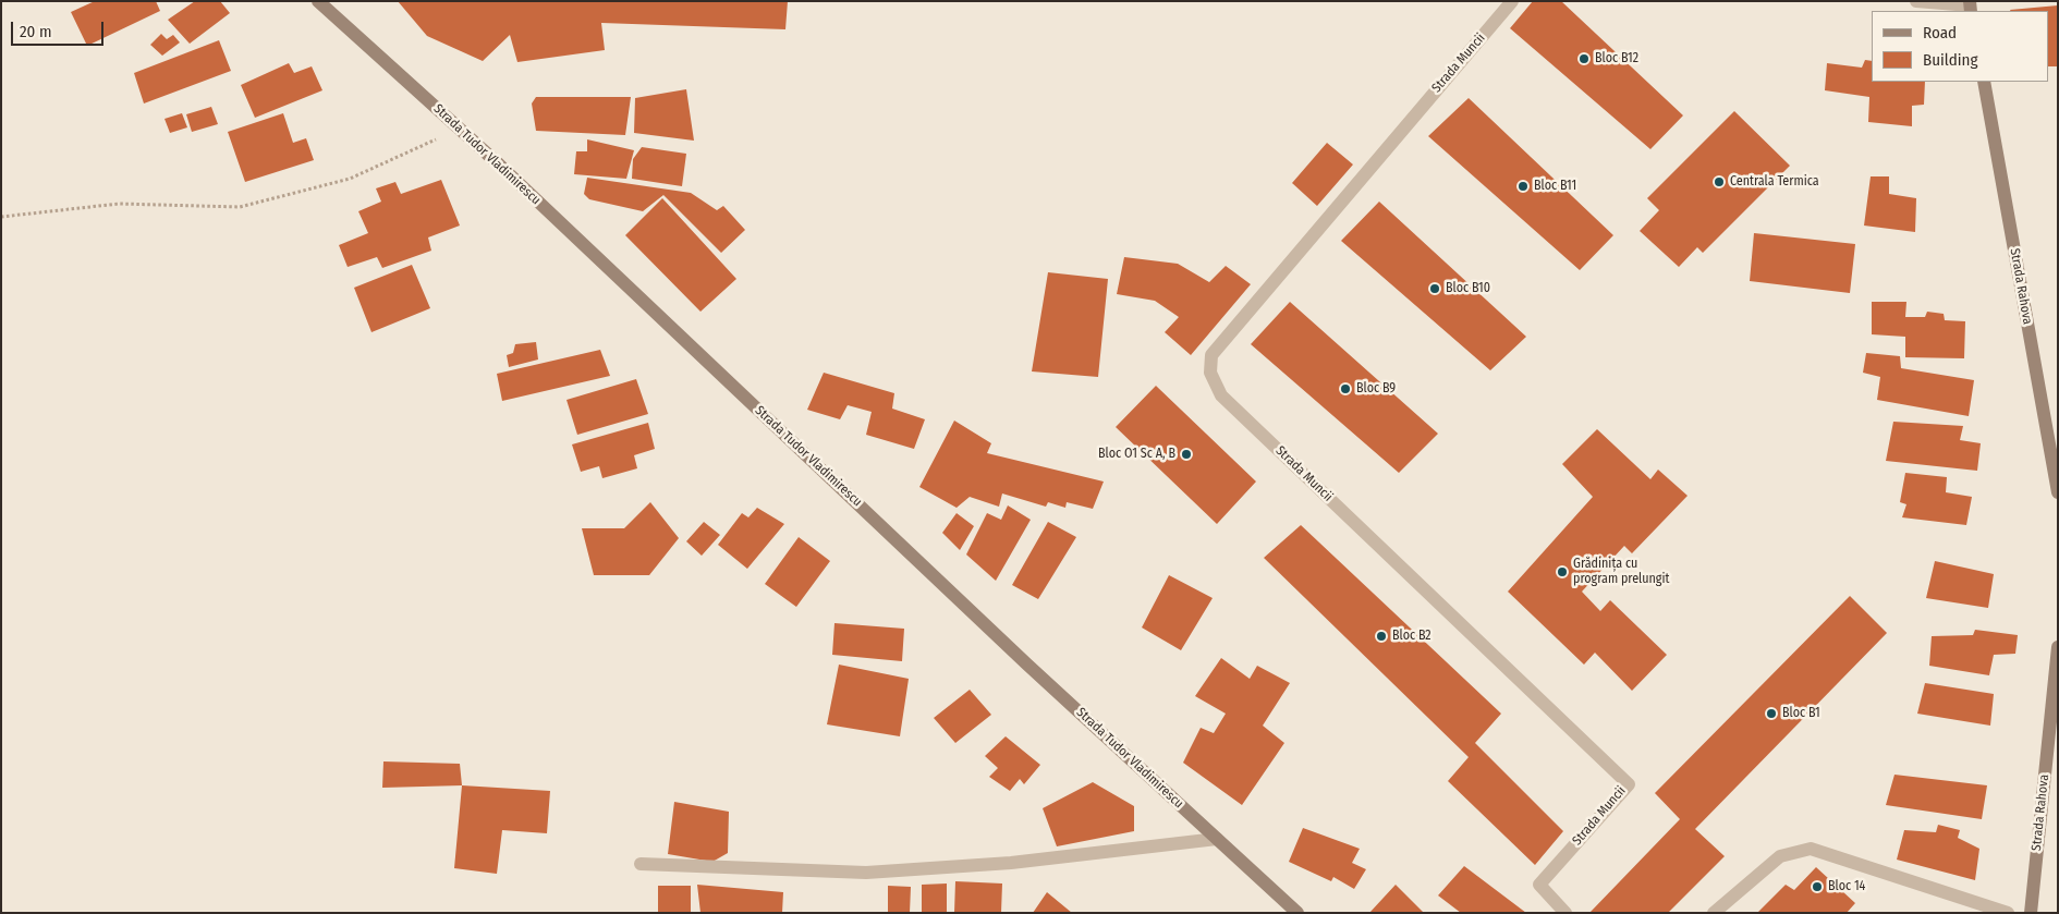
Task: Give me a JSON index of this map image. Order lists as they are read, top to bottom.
{
  "streets": {
    "main road": ["Strada Tudor Vladimirescu", "Strada Rahova"],
    "street": ["Strada Muncii"]
  },
  "places": [
    "Bloc B12",
    "Centrala Termica",
    "Bloc B11",
    "Bloc B10",
    "Bloc B9",
    "Bloc O1 Sc A, B",
    "Grădinița cu program prelungit",
    "Bloc B2",
    "Bloc B1",
    "Bloc 14"
  ],
  "legend": ["Road", "Building"],
  "scale_bar": "20 m"
}
